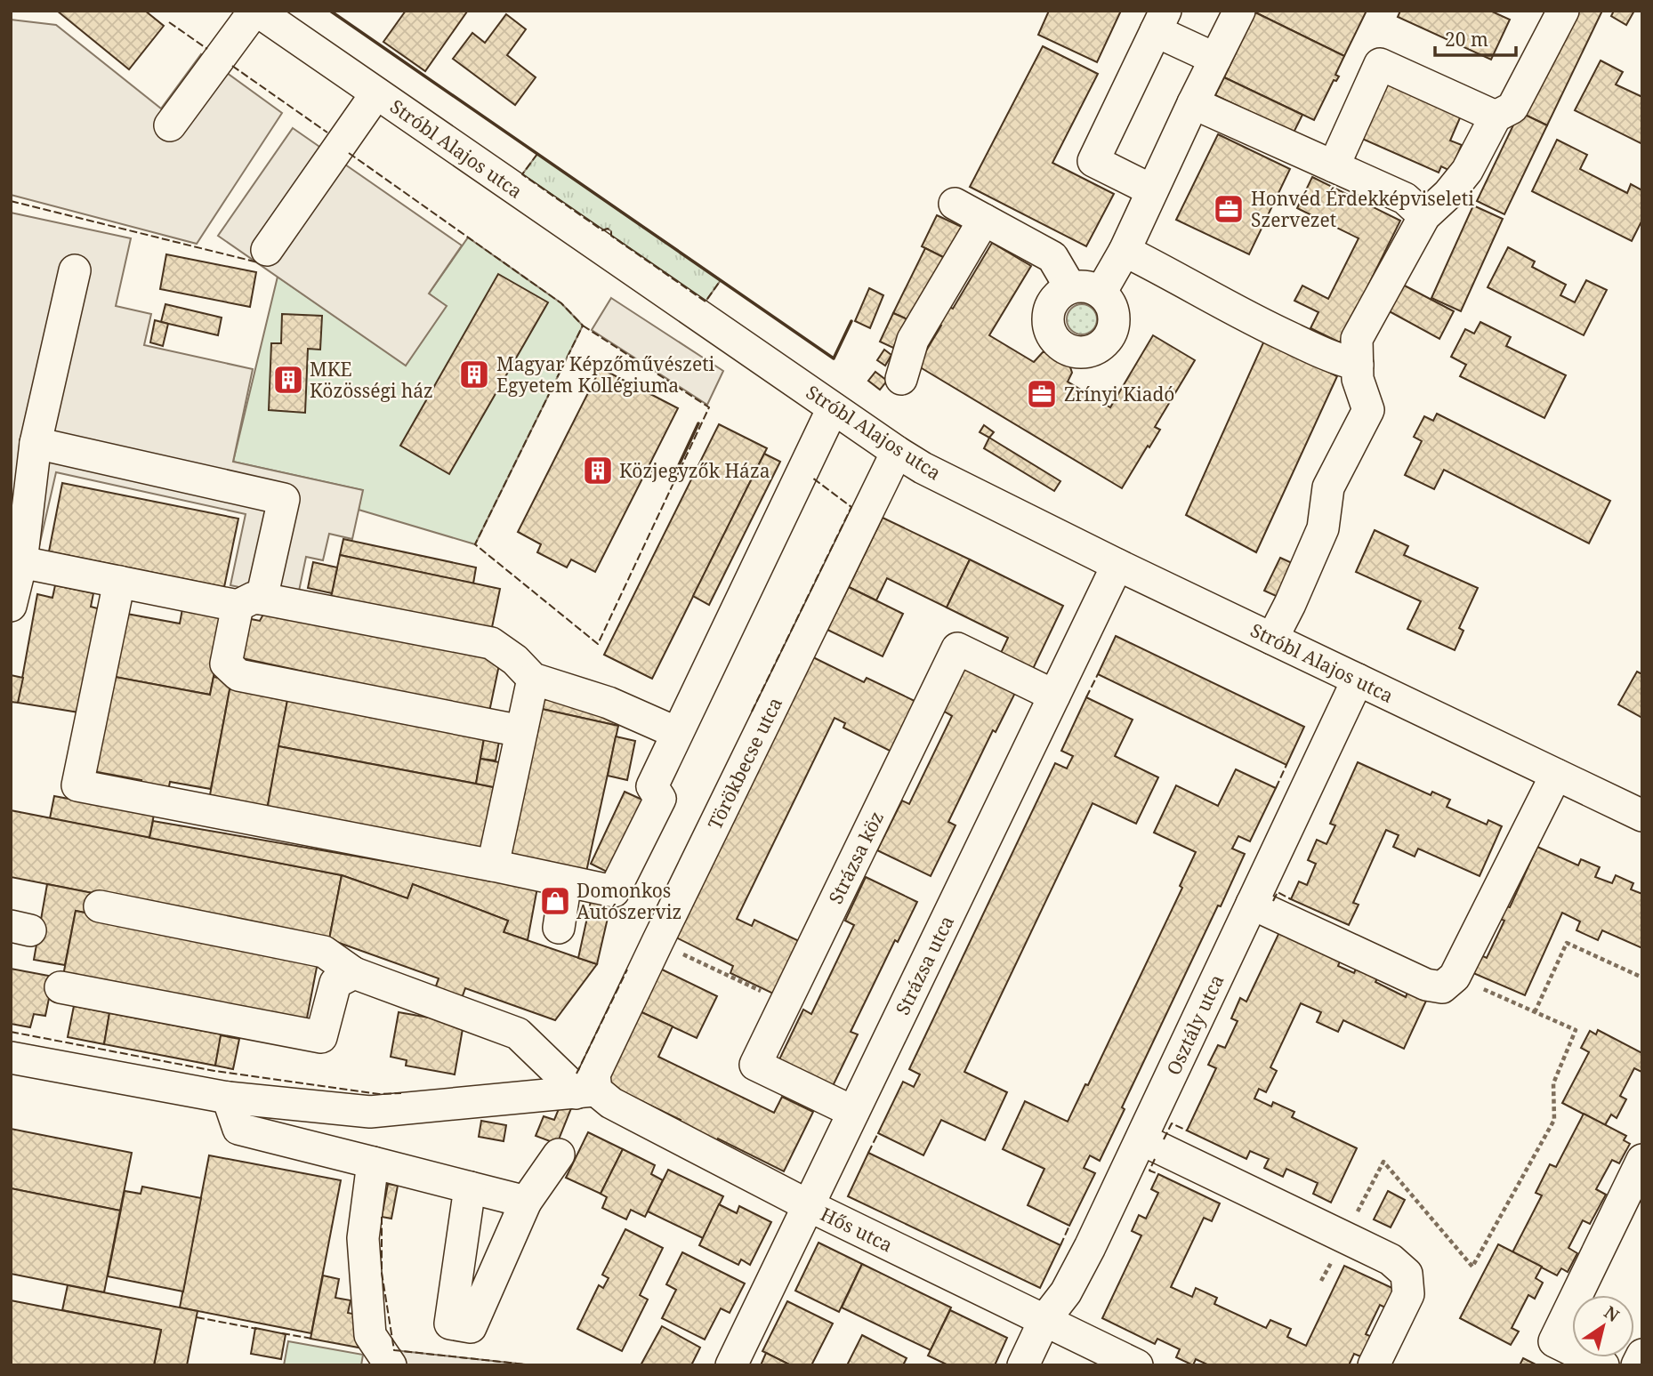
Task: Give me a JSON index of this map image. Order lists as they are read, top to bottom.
{
  "streets": {
    "street": [
      "Stróbl Alajos utca",
      "Törökbecse utca",
      "Strázsa köz",
      "Strázsa utca",
      "Osztály utca",
      "Hős utca"
    ]
  },
  "crossings": [
    ["Stróbl Alajos utca", "Törökbecse utca"],
    ["Stróbl Alajos utca", "Strázsa utca"],
    ["Stróbl Alajos utca", "Osztály utca"],
    ["Törökbecse utca", "Hős utca"],
    ["Strázsa köz", "Strázsa utca"],
    ["Strázsa utca", "Hős utca"],
    ["Osztály utca", "Hős utca"]
  ],
  "places": {
    "office": ["Honvéd Érdekképviseleti Szervezet", "Zrínyi Kiadó"],
    "building": ["Magyar Képzőművészeti Egyetem Kollégiuma", "MKE Közösségi ház", "Közjegyzők Háza"],
    "shop": ["Domonkos Autószerviz"]
  },
  "scale_bar": "20 m",
  "north": "top right"
}
